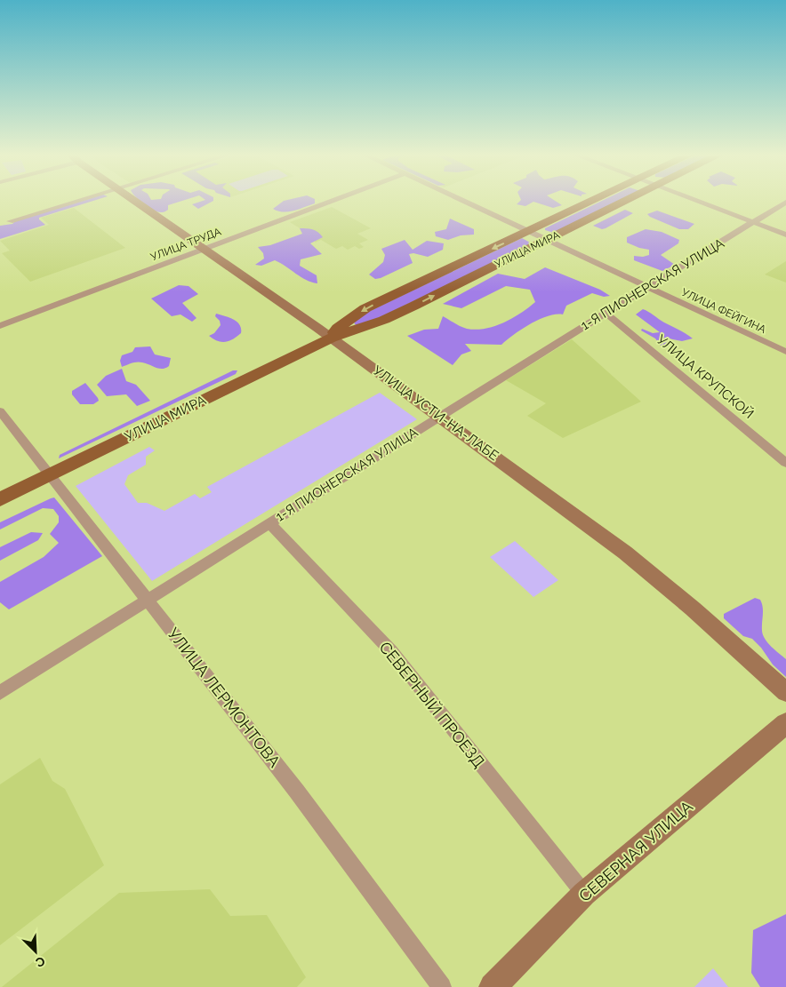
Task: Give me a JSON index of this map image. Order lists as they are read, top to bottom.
{
  "streets": {
    "main road": ["УЛИЦА МИРА"],
    "street": [
      "УЛИЦА ТРУДА",
      "1-Я ПИОНЕРСКАЯ УЛИЦА",
      "УЛИЦА ФЕЙГИНА",
      "УЛИЦА КРУПСКОЙ",
      "УЛИЦА УСТИ-НА-ЛАБЕ",
      "УЛИЦА ЛЕРМОНТОВА",
      "СЕВЕРНЫЙ ПРОЕЗД",
      "СЕВЕРНАЯ УЛИЦА"
    ]
  },
  "crossings": [
    ["УЛИЦА ТРУДА", "УЛИЦА УСТИ-НА-ЛАБЕ"],
    ["УЛИЦА МИРА", "УЛИЦА ФЕЙГИНА"],
    ["УЛИЦА МИРА", "УЛИЦА УСТИ-НА-ЛАБЕ"],
    ["УЛИЦА МИРА", "УЛИЦА ЛЕРМОНТОВА"],
    ["1-Я ПИОНЕРСКАЯ УЛИЦА", "УЛИЦА ФЕЙГИНА"],
    ["1-Я ПИОНЕРСКАЯ УЛИЦА", "УЛИЦА КРУПСКОЙ"],
    ["1-Я ПИОНЕРСКАЯ УЛИЦА", "УЛИЦА УСТИ-НА-ЛАБЕ"],
    ["1-Я ПИОНЕРСКАЯ УЛИЦА", "УЛИЦА ЛЕРМОНТОВА"],
    ["1-Я ПИОНЕРСКАЯ УЛИЦА", "СЕВЕРНЫЙ ПРОЕЗД"],
    ["СЕВЕРНЫЙ ПРОЕЗД", "СЕВЕРНАЯ УЛИЦА"]
  ],
  "north": "bottom right"
}
